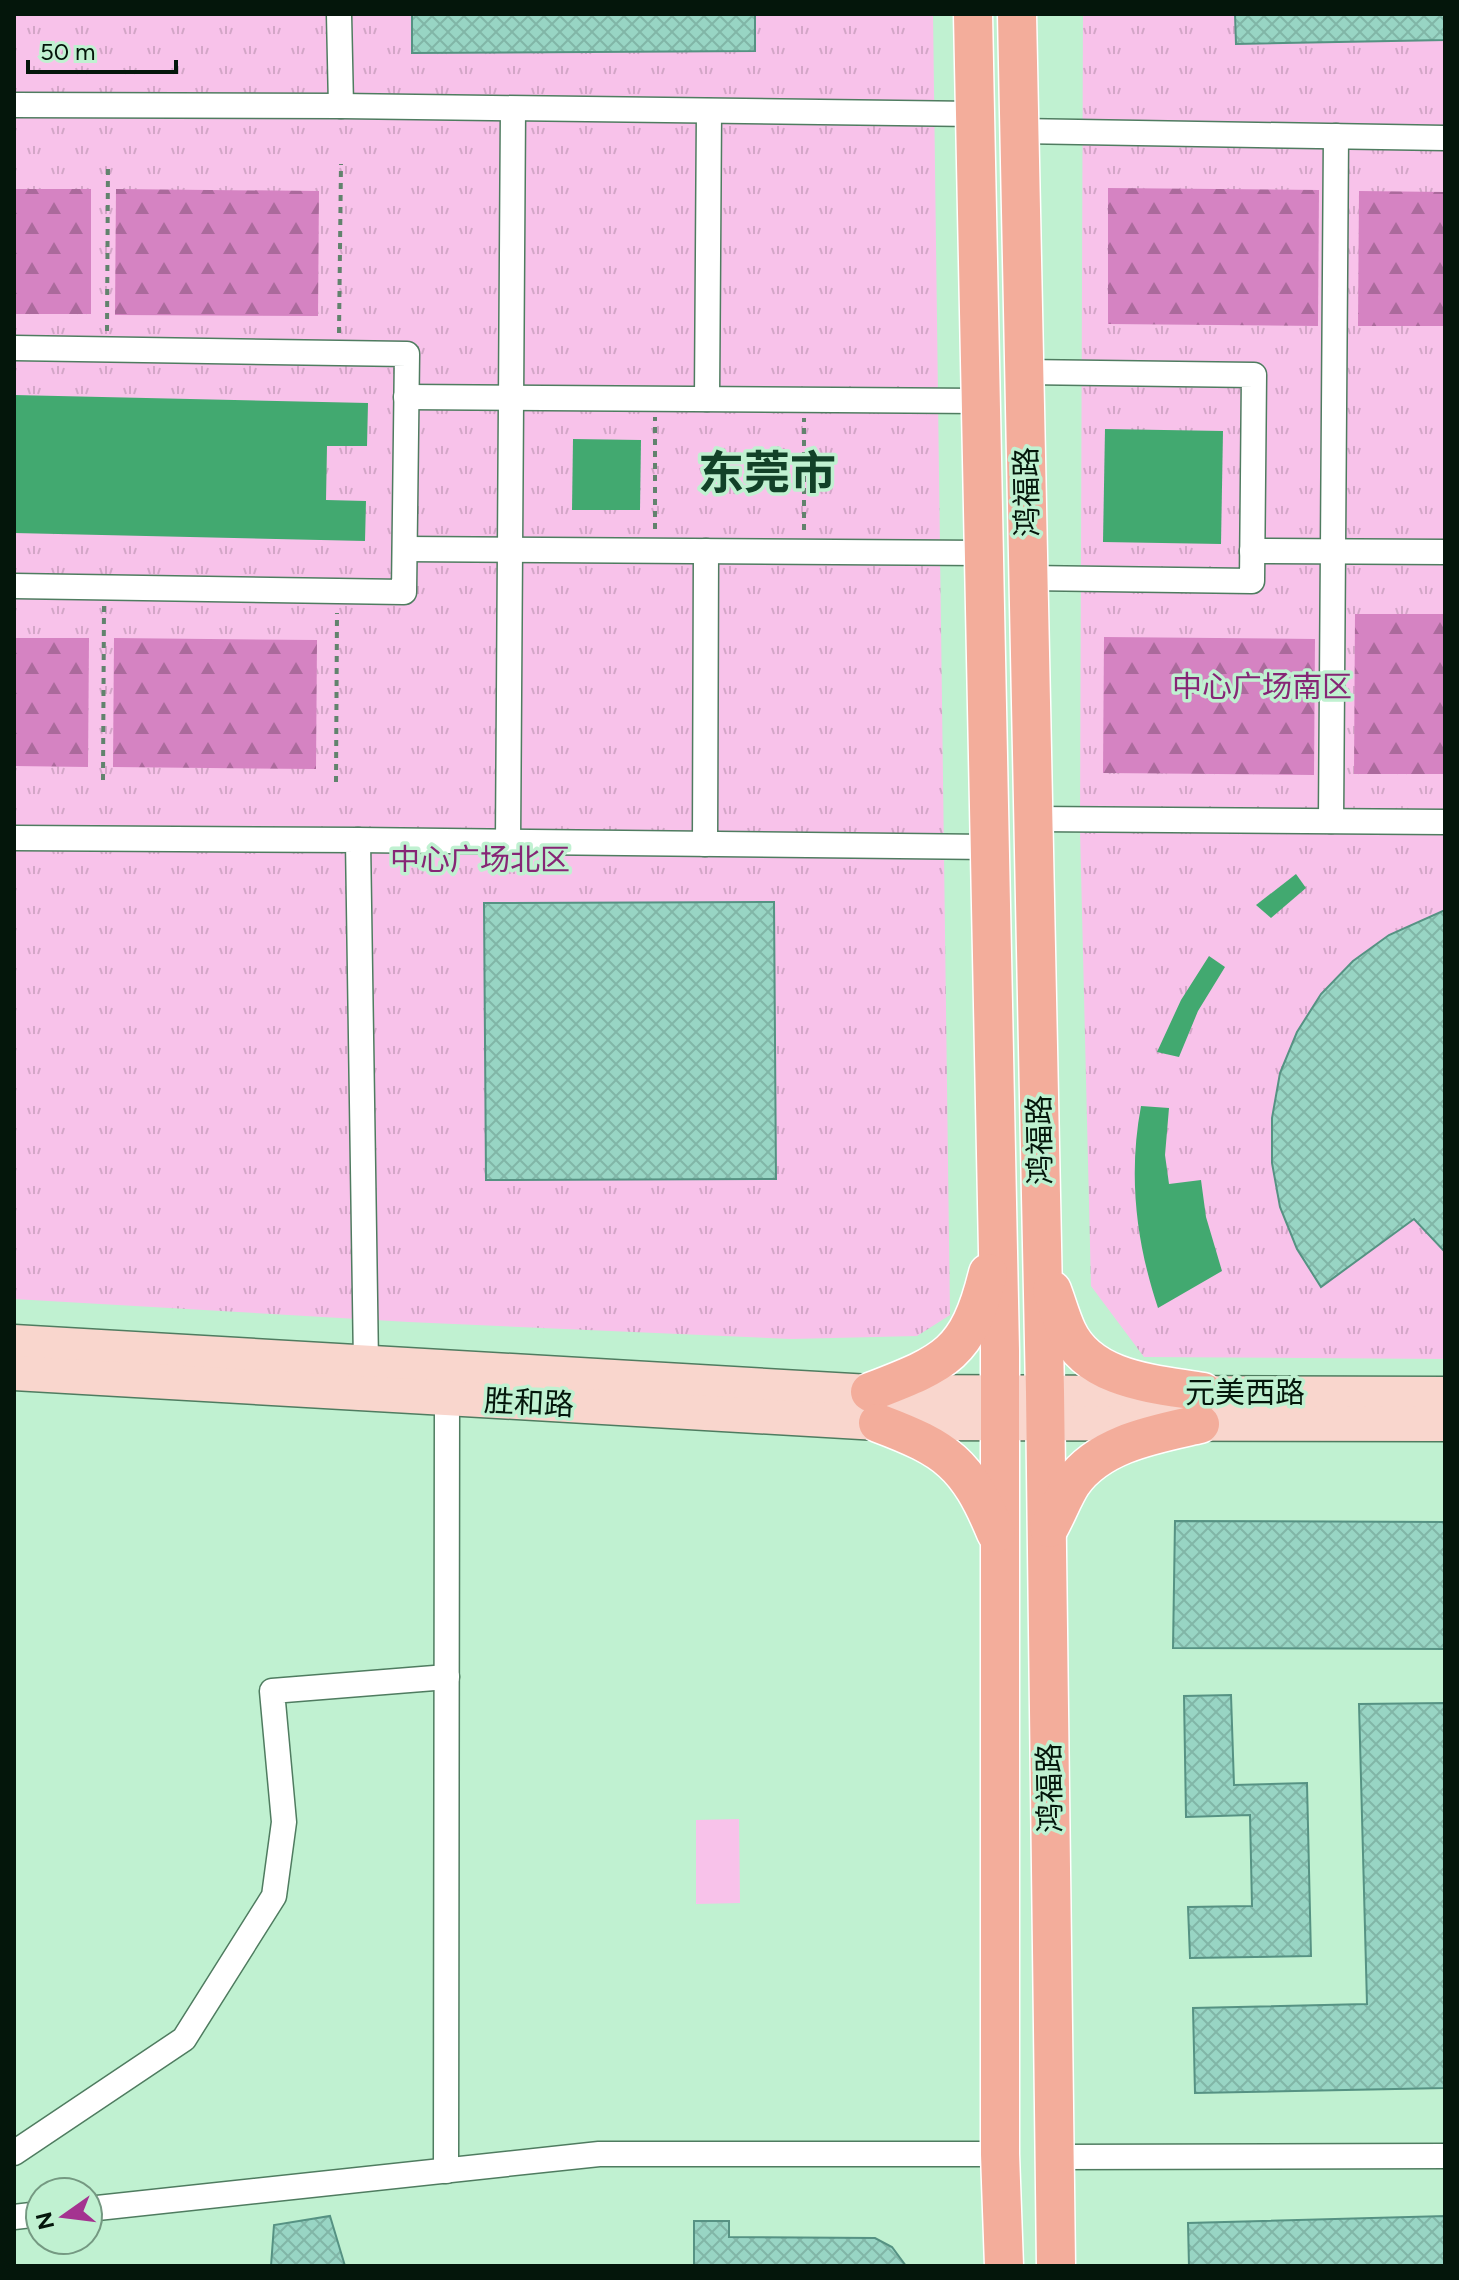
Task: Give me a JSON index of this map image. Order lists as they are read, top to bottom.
{
  "streets": {
    "main road": ["鸿福路", "元美西路", "胜和路"]
  },
  "crossings": [
    ["鸿福路", "元美西路"],
    ["鸿福路", "胜和路"],
    ["元美西路", "胜和路"]
  ],
  "districts": ["东莞市"],
  "parks": ["中心广场南区", "中心广场北区"],
  "scale_bar": "50 m",
  "north": "left"
}
